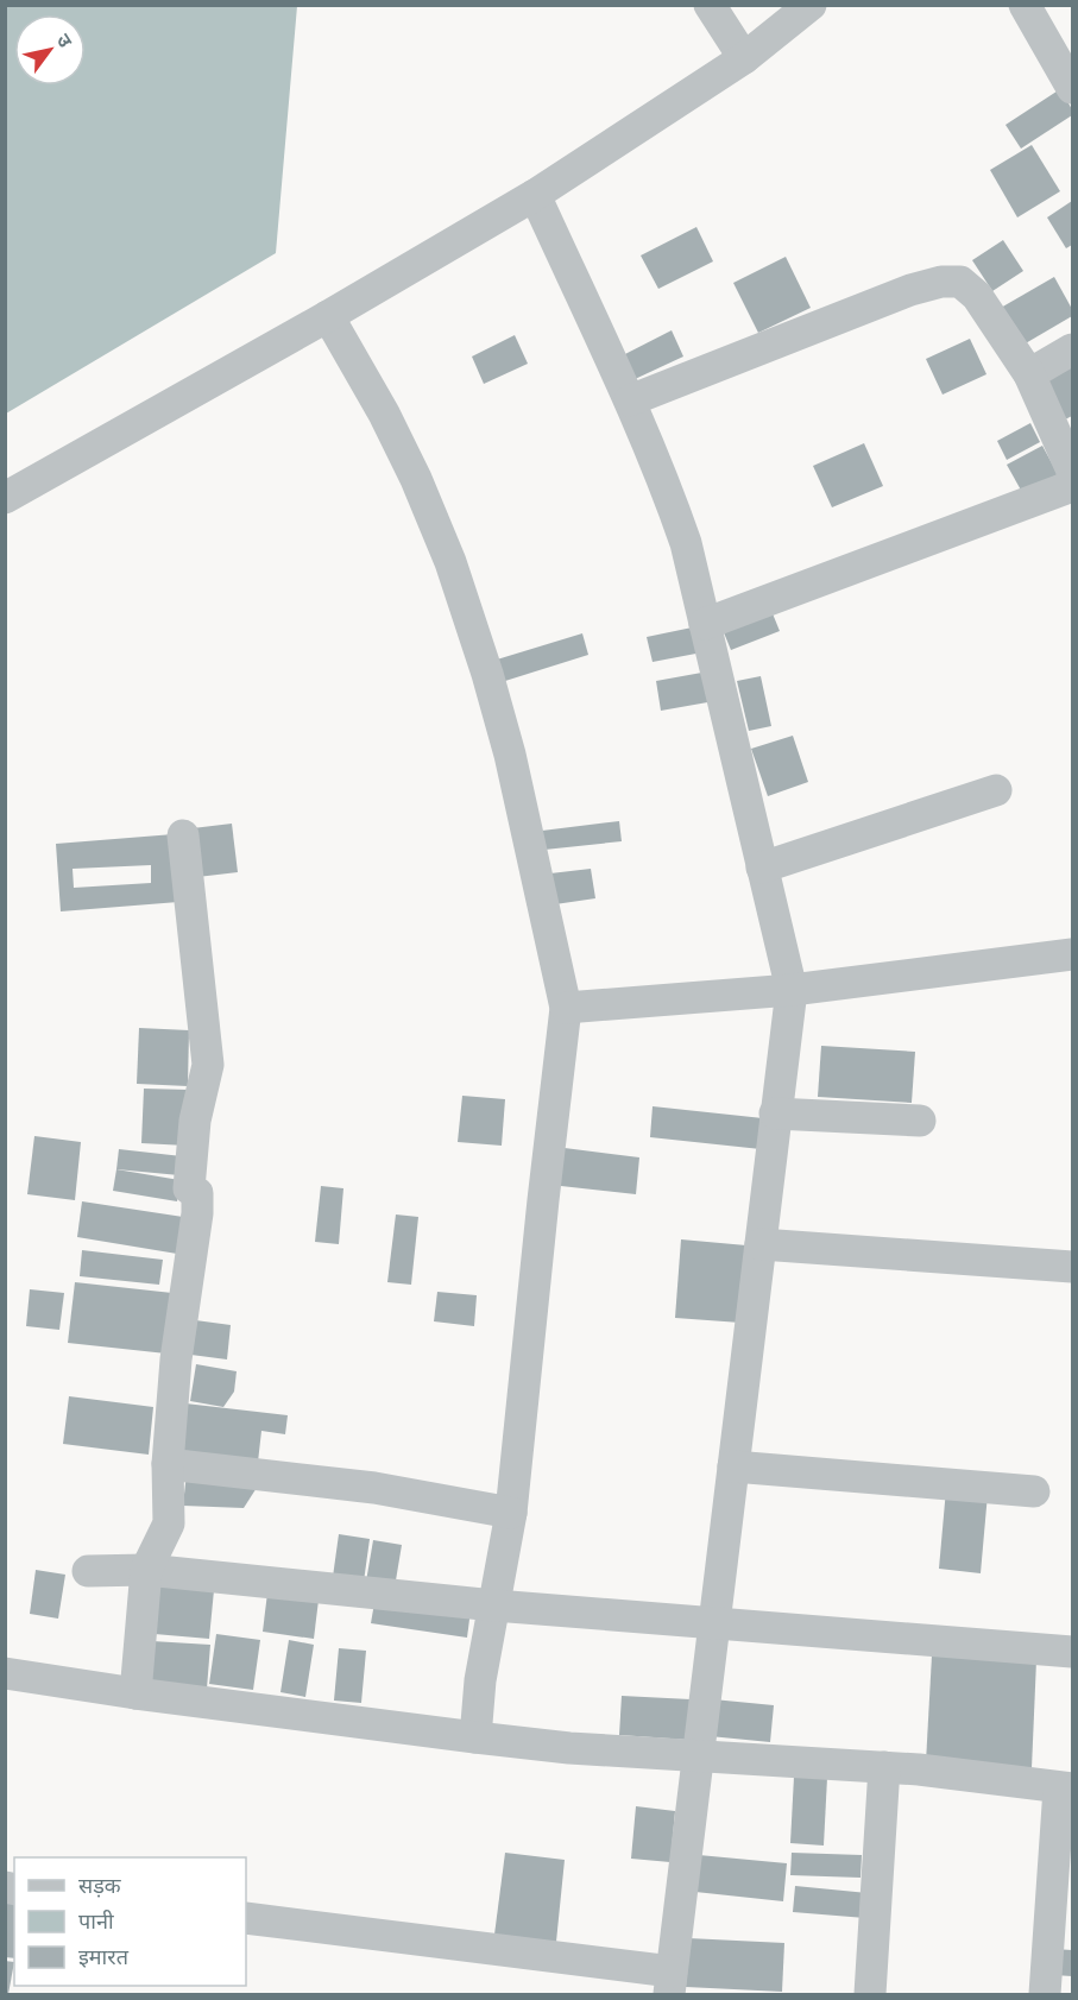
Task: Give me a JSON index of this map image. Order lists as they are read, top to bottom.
{
  "legend": ["सड़क", "पानी", "इमारत"],
  "north": "top right"
}
